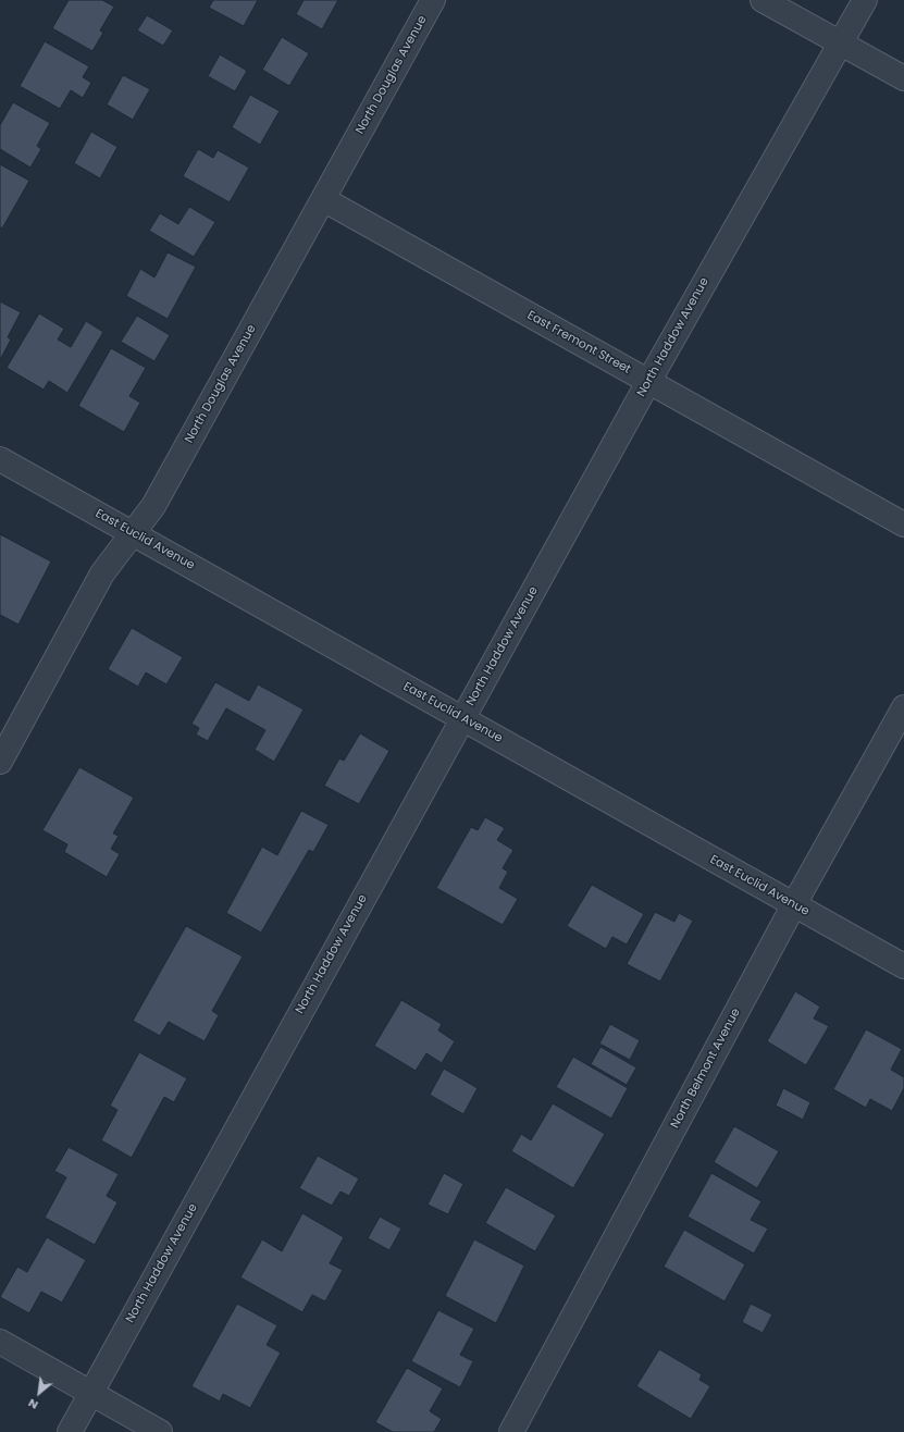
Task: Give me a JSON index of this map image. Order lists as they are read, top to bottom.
{
  "streets": {
    "street": [
      "North Douglas Avenue",
      "North Haddow Avenue",
      "East Fremont Street",
      "East Euclid Avenue",
      "North Belmont Avenue"
    ]
  },
  "crossings": [
    ["North Douglas Avenue", "East Fremont Street"],
    ["North Douglas Avenue", "East Euclid Avenue"],
    ["North Haddow Avenue", "East Fremont Street"],
    ["North Haddow Avenue", "East Euclid Avenue"],
    ["East Euclid Avenue", "North Belmont Avenue"]
  ],
  "north": "bottom left"
}
